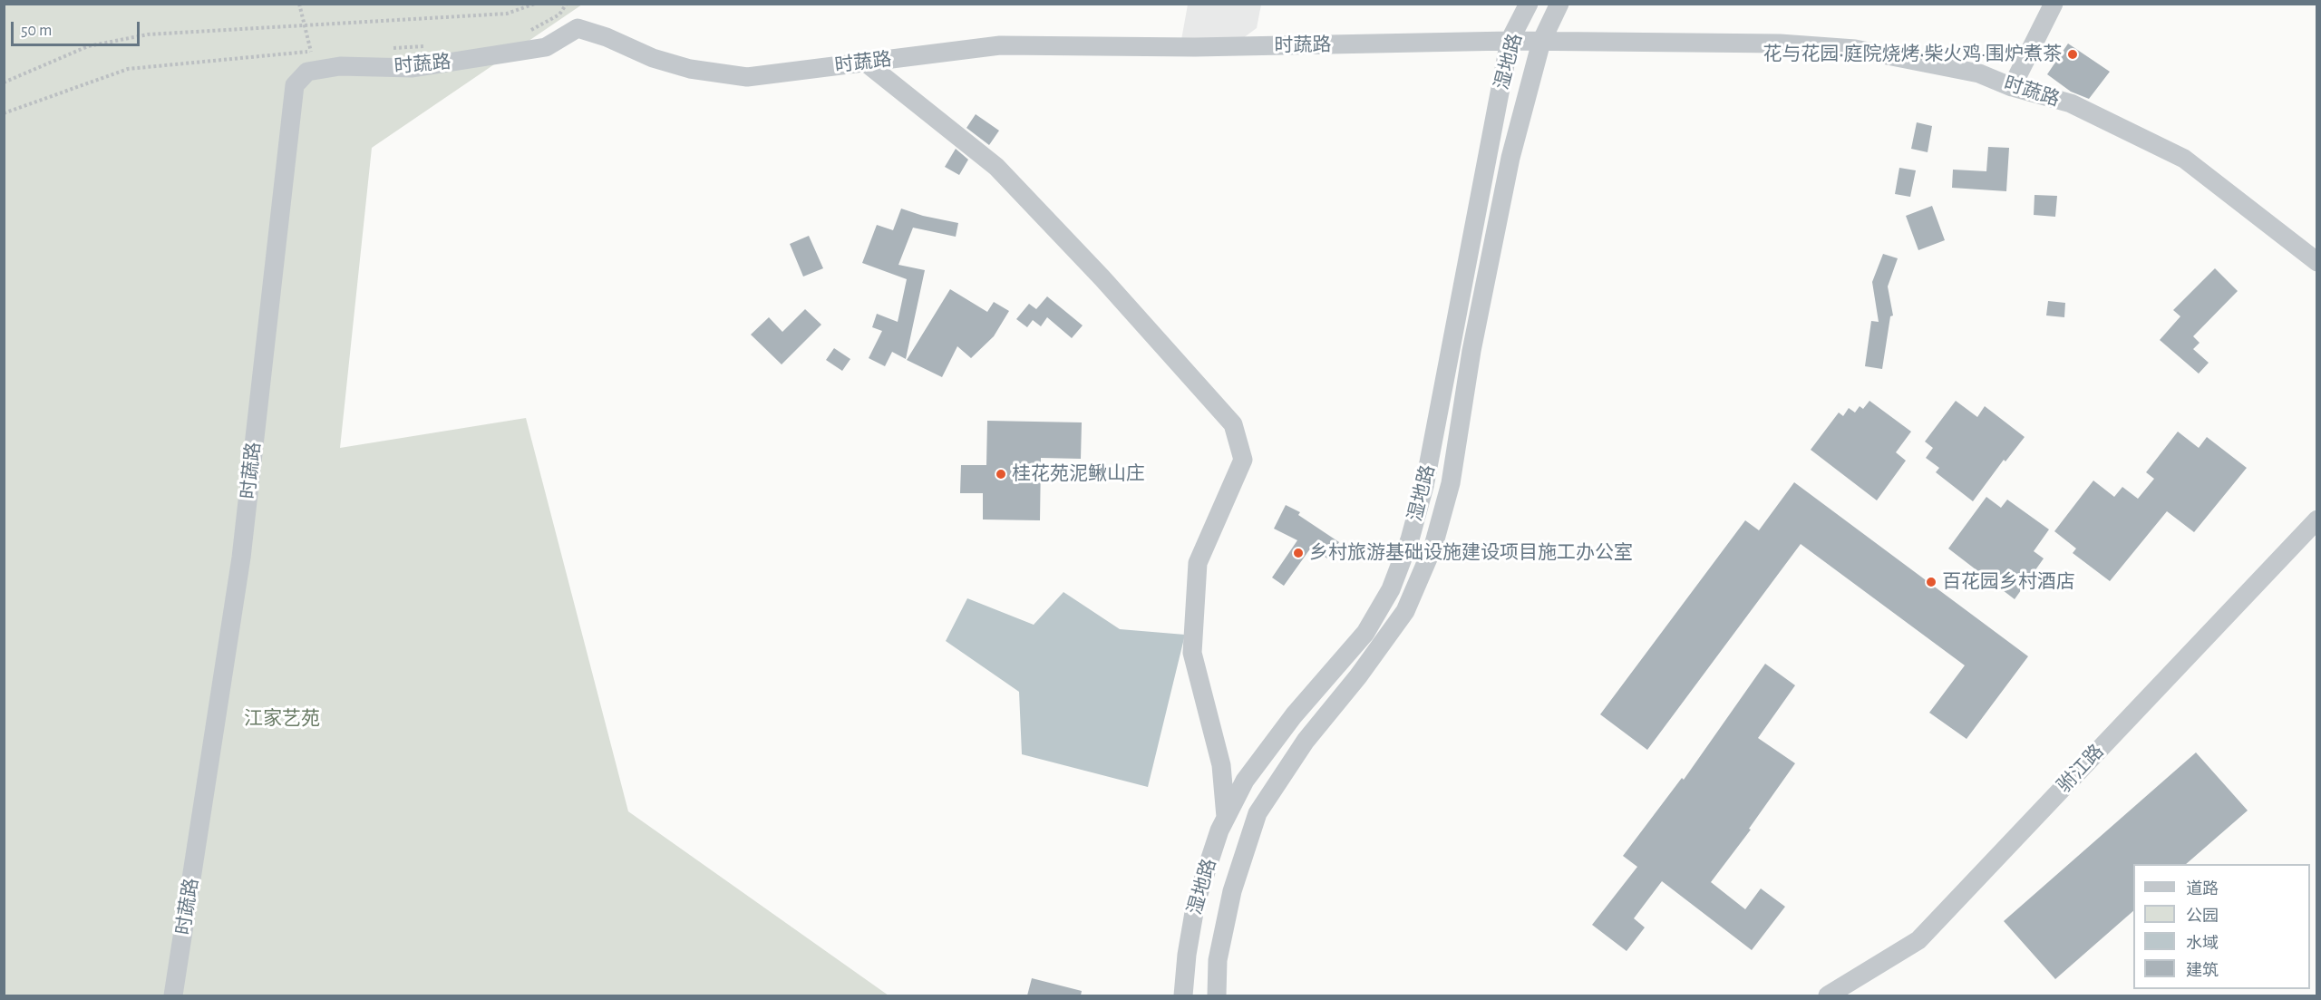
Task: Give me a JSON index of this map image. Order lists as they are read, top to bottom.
{
  "streets": {
    "street": ["时蔬路", "湿地路", "驸江路"]
  },
  "crossings": [
    ["时蔬路", "湿地路"]
  ],
  "parks": ["江家艺苑"],
  "places": [
    "花与花园·庭院烧烤·柴火鸡·围炉煮茶",
    "桂花苑泥鳅山庄",
    "乡村旅游基础设施建设项目施工办公室",
    "百花园乡村酒店"
  ],
  "legend": [
    "道路",
    "公园",
    "水域",
    "建筑"
  ],
  "scale_bar": "50 m"
}
